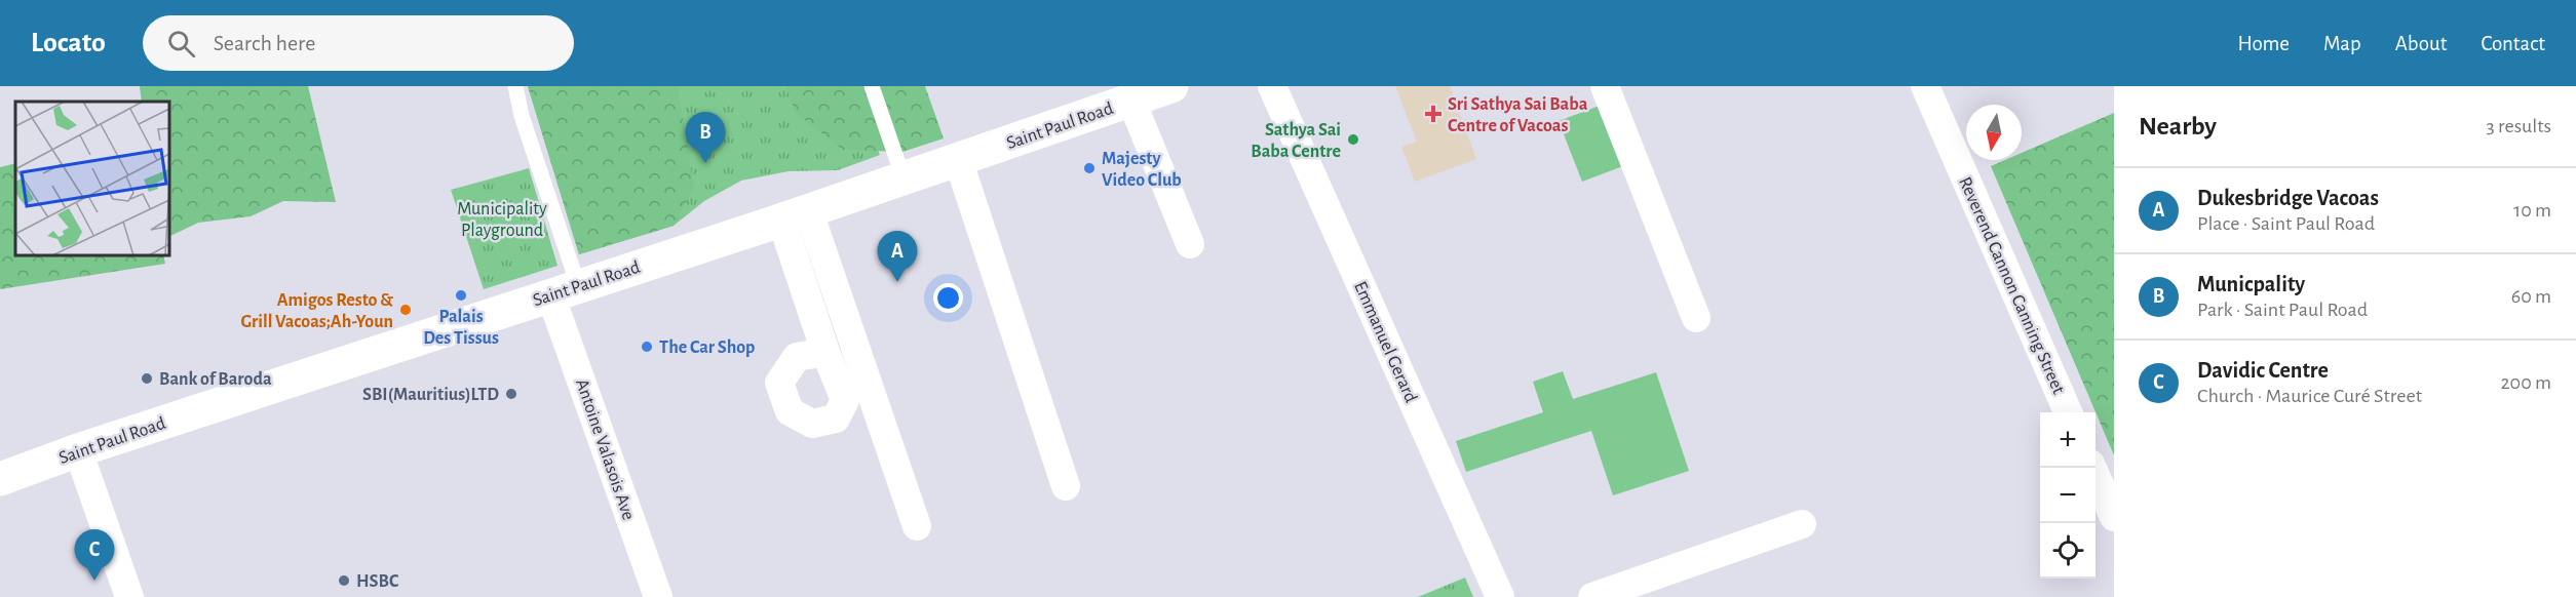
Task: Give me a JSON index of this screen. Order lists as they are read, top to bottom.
{
  "streets": {
    "main road": ["Saint Paul Road"],
    "street": ["Reverend Cannon Canning Street", "Emmanuel Gerard", "Antoine Valasois Ave"]
  },
  "crossings": [
    ["Saint Paul Road", "Antoine Valasois Ave"]
  ],
  "parks": ["Municipality Playground"],
  "places": {
    "health": ["Sri Sathya Sai Baba Centre of Vacoas"],
    "other": [
      "Sathya Sai Baba Centre",
      "Majesty Video Club",
      "Palais Des Tissus",
      "Amigos Resto & Grill Vacoas;Ah-Youn",
      "The Car Shop",
      "Bank of Baroda",
      "SBI(Mauritius)LTD",
      "HSBC"
    ]
  },
  "north": "bottom",
  "page": {
    "header": "Locato",
    "search": "Search here",
    "nav": [
      "Home",
      "Map",
      "About",
      "Contact"
    ],
    "heading": ["Nearby", "3 results"],
    "pins": ["B", "A", "C"],
    "list": [
      {
        "mark": "A",
        "name": "Dukesbridge Vacoas",
        "note": "Place · Saint Paul Road",
        "value": "10 m"
      },
      {
        "mark": "B",
        "name": "Municpality",
        "note": "Park · Saint Paul Road",
        "value": "60 m"
      },
      {
        "mark": "C",
        "name": "Davidic Centre",
        "note": "Church · Maurice Curé Street",
        "value": "200 m"
      }
    ],
    "map_buttons": ["+", "−"]
  }
}
